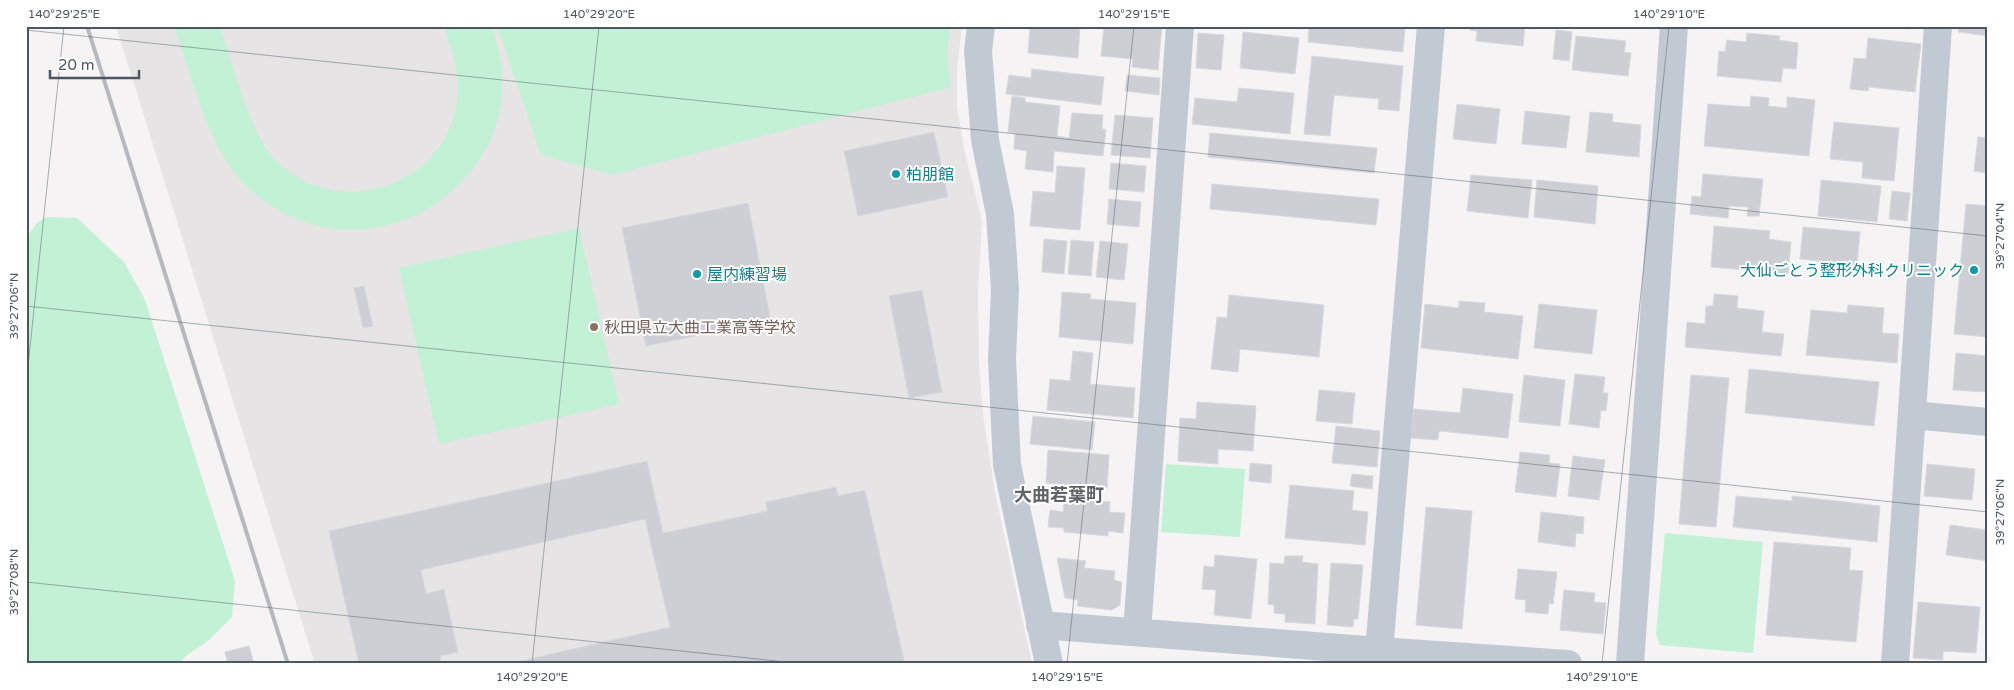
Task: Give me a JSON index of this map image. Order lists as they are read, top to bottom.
{
  "districts": ["大曲若葉町"],
  "places": [
    "柏朋館",
    "大仙ごとう整形外科クリニック",
    "屋内練習場",
    "秋田県立大曲工業高等学校"
  ],
  "scale_bar": "20 m",
  "coordinates": [
    "140°29'25\"E",
    "140°29'20\"E",
    "140°29'15\"E",
    "140°29'10\"E",
    "39°27'04\"N",
    "39°27'06\"N",
    "39°27'08\"N"
  ]
}
